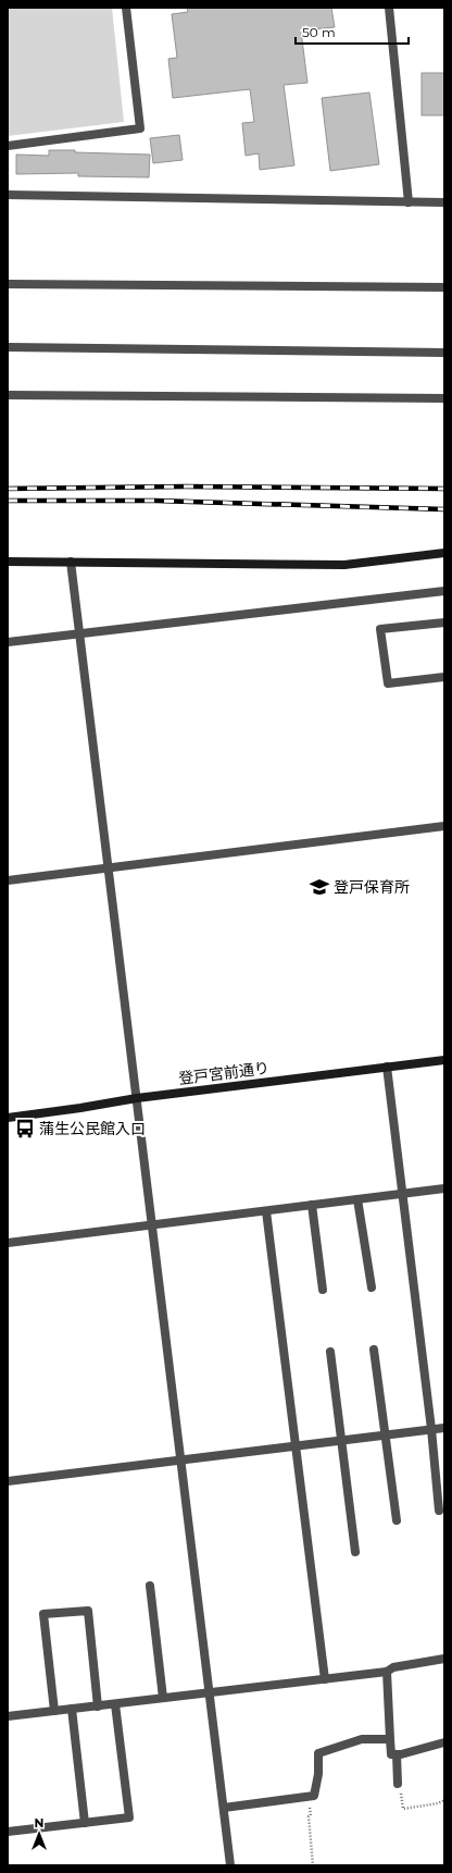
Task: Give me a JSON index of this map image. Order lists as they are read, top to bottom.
{
  "streets": {
    "street": ["登戸宮前通り"]
  },
  "places": {
    "school or university": ["登戸保育所"],
    "bus stop": ["蒲生公民館入口"]
  },
  "scale_bar": "50 m",
  "north": "top"
}
